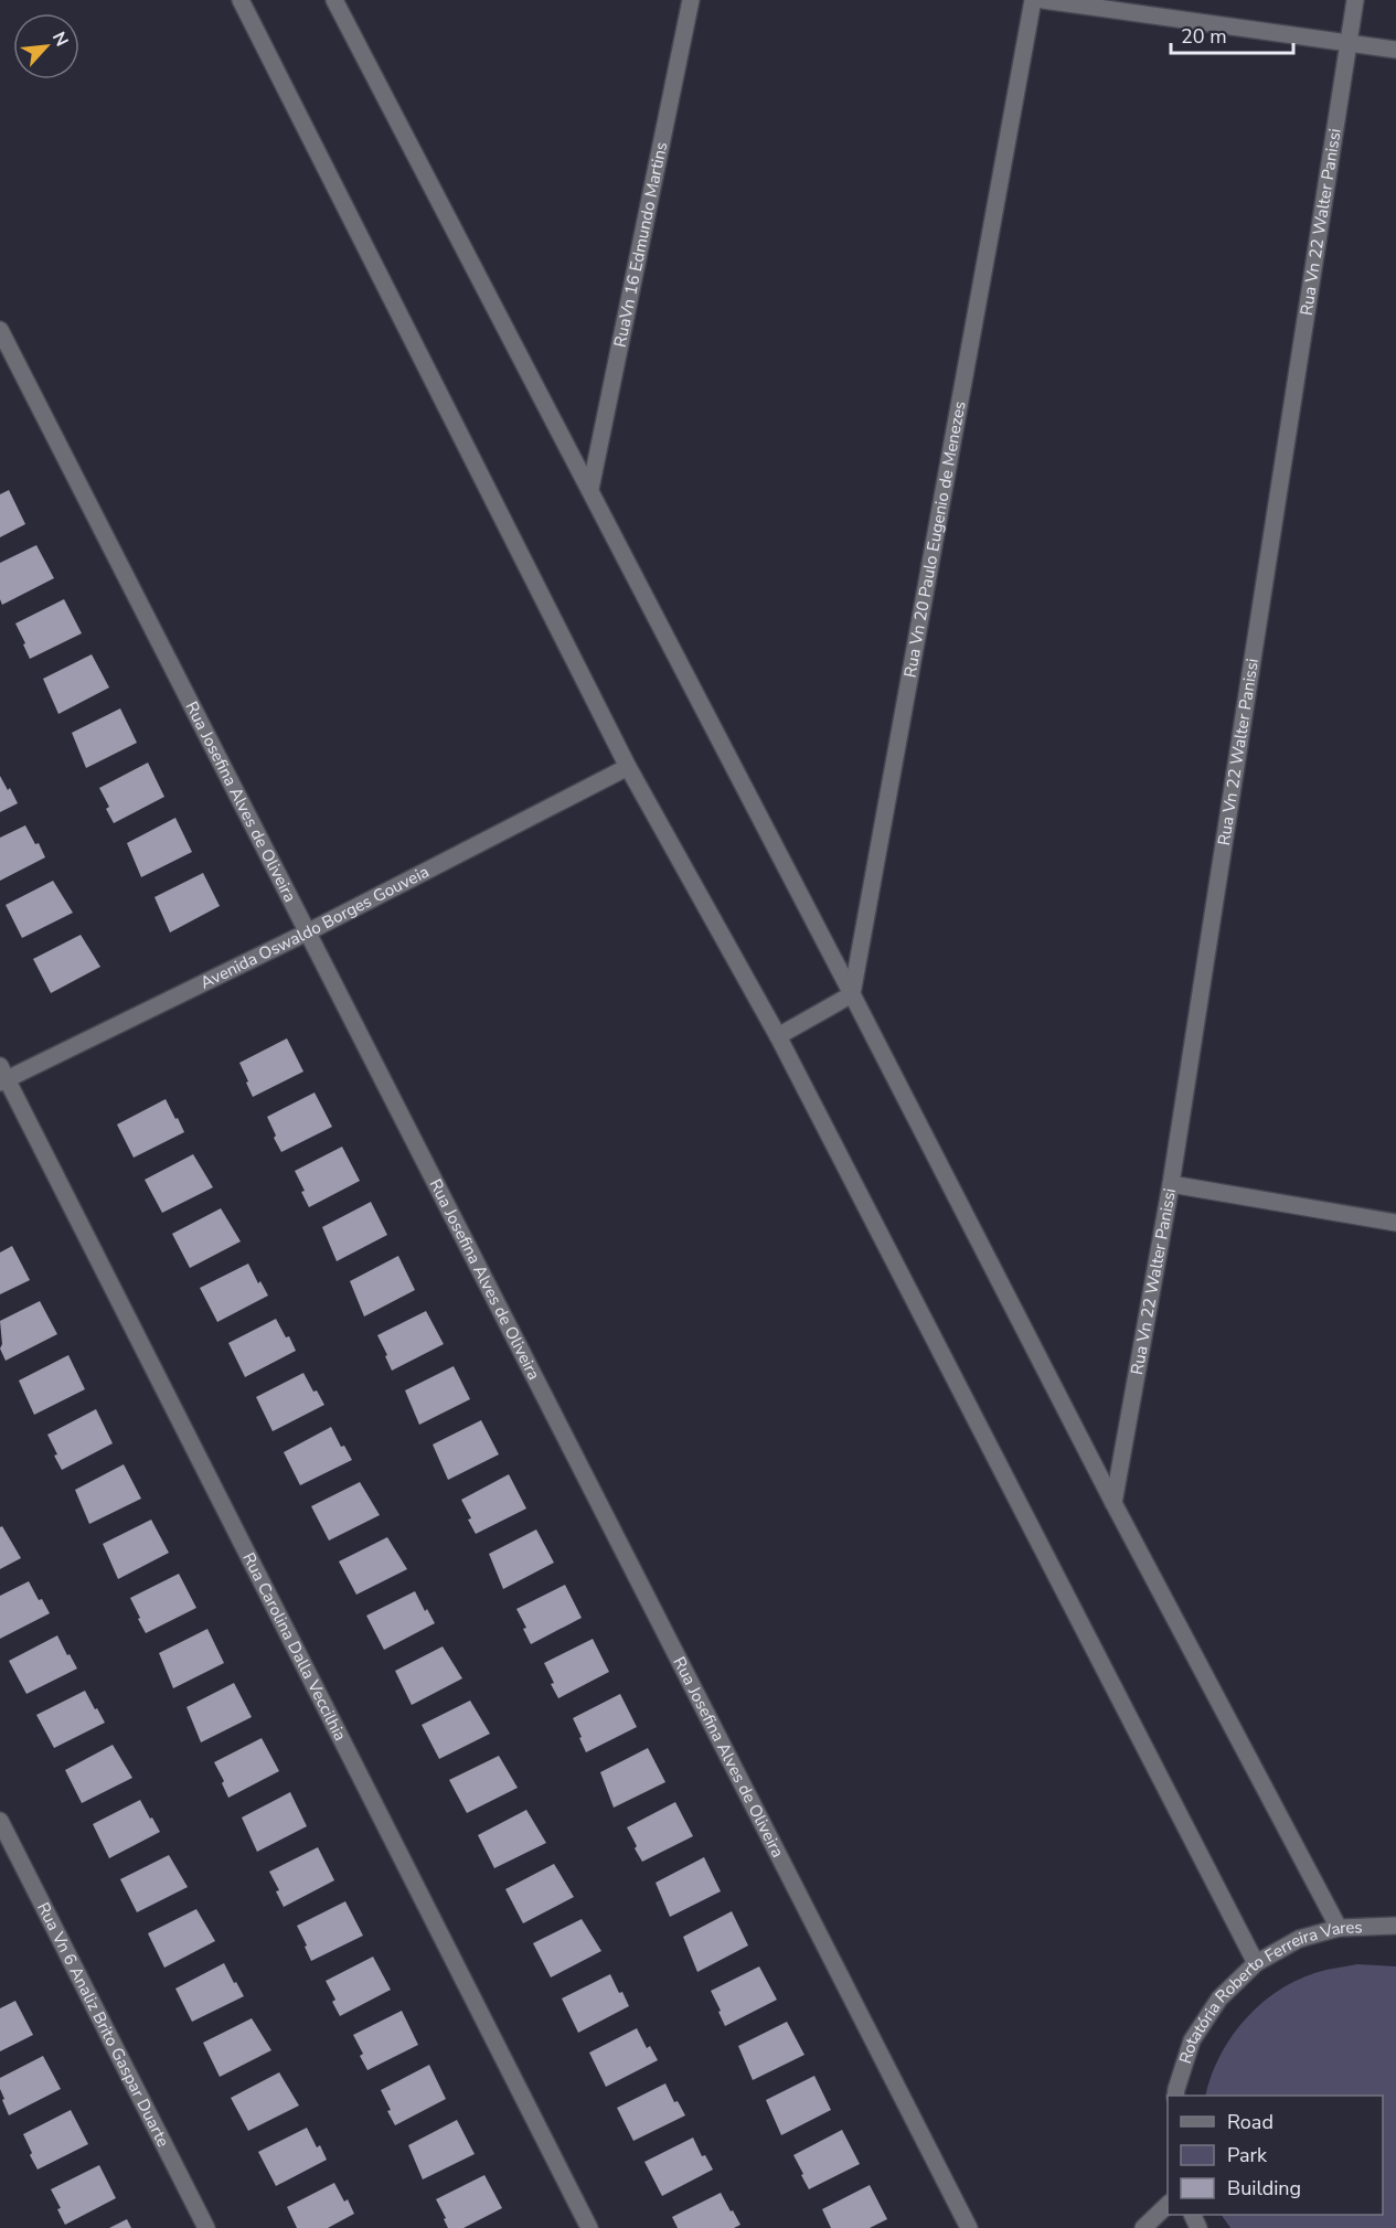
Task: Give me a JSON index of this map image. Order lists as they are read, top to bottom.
{
  "streets": {
    "street": [
      "Rua Vn 22 Walter Panissi",
      "RuaVn 16 Edmundo Martins",
      "Rua Vn 20 Paulo Eugenio de Menezes",
      "Rua Josefina Alves de Oliveira",
      "Avenida Oswaldo Borges Gouveia",
      "Rua Carolina Dalla Veccilhia",
      "Rotatória Roberto Ferreira Vares",
      "Rua Vn 6 Analiz Brito Gaspar Duarte"
    ]
  },
  "crossings": [
    ["Rua Josefina Alves de Oliveira", "Avenida Oswaldo Borges Gouveia"],
    ["Avenida Oswaldo Borges Gouveia", "Rua Carolina Dalla Veccilhia"]
  ],
  "legend": ["Road", "Park", "Building"],
  "scale_bar": "20 m",
  "north": "top right"
}
